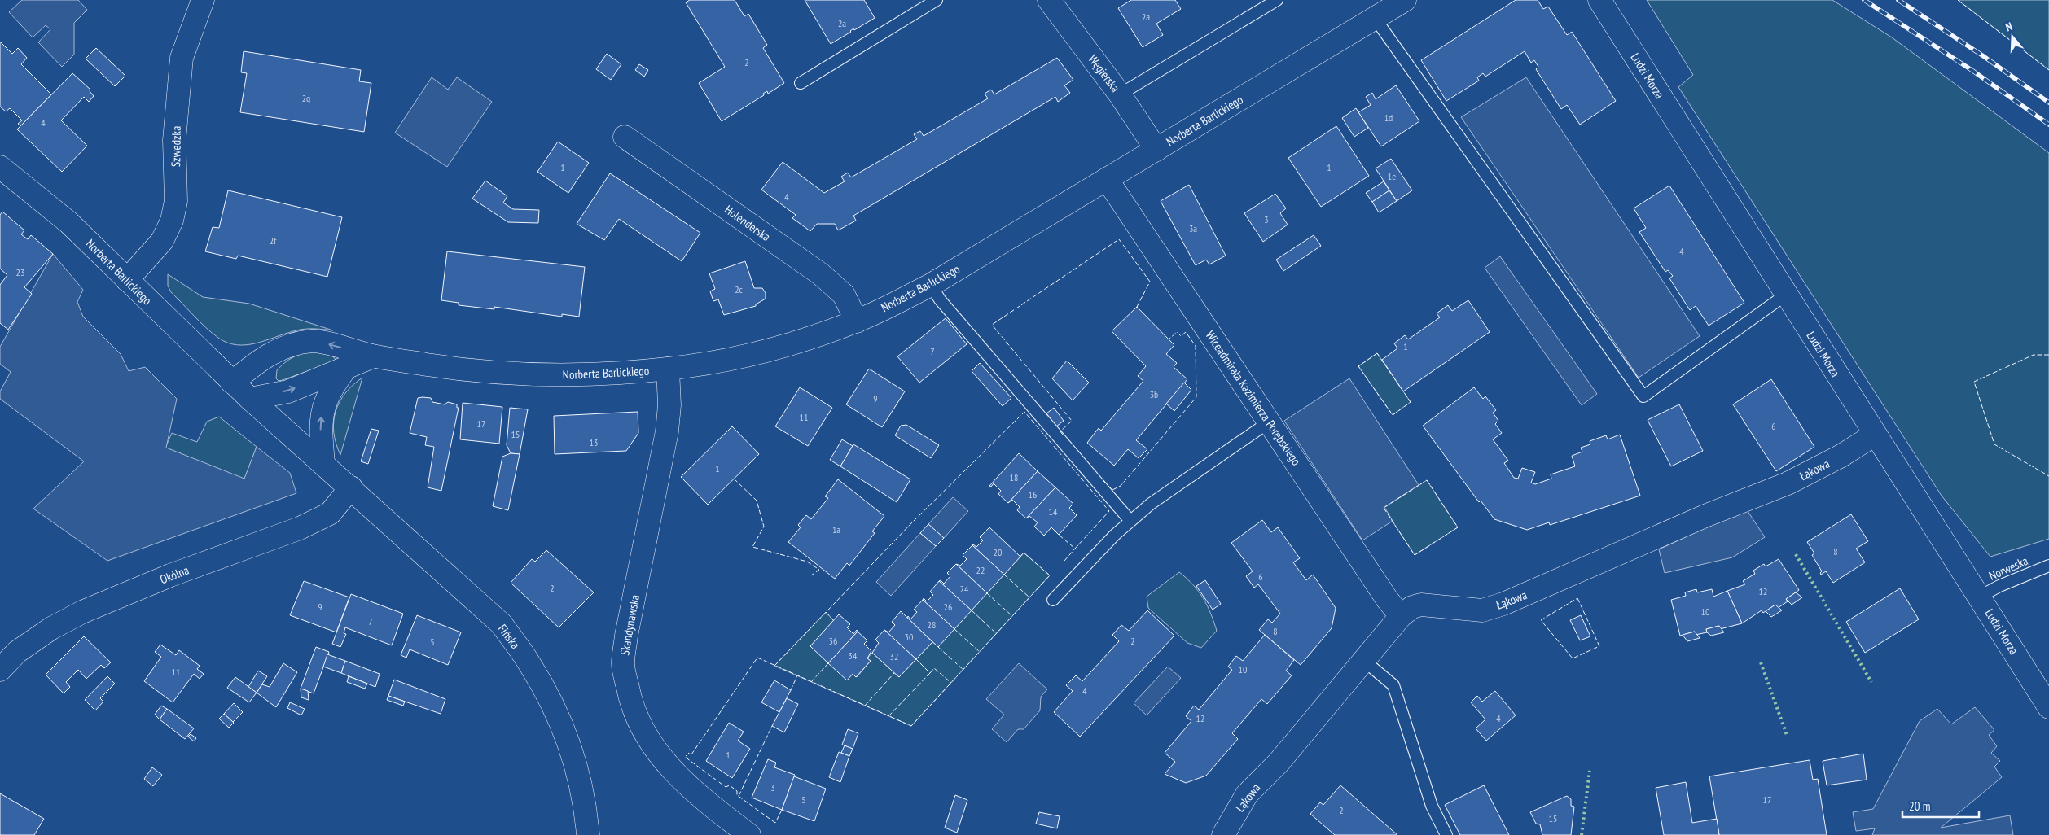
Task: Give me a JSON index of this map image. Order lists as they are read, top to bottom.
{
  "streets": {
    "street": [
      "Węgierska",
      "Ludzi Morza",
      "Norberta Barlickiego",
      "Szwedzka",
      "Holenderska",
      "Wiceadmirała Kazimierza Porębskiego",
      "Łąkowa",
      "Okólna",
      "Skandynawska",
      "Fińska"
    ],
    "lane": ["Norweska"]
  },
  "crossings": [
    ["Węgierska", "Norberta Barlickiego"],
    ["Ludzi Morza", "Łąkowa"],
    ["Ludzi Morza", "Norweska"],
    ["Norberta Barlickiego", "Szwedzka"],
    ["Norberta Barlickiego", "Holenderska"],
    ["Norberta Barlickiego", "Wiceadmirała Kazimierza Porębskiego"],
    ["Norberta Barlickiego", "Okólna"],
    ["Norberta Barlickiego", "Skandynawska"],
    ["Norberta Barlickiego", "Fińska"],
    ["Wiceadmirała Kazimierza Porębskiego", "Łąkowa"],
    ["Okólna", "Fińska"]
  ],
  "house_numbers": [
    "2a",
    "2a",
    "2",
    "2g",
    "1d",
    "4",
    "1",
    "1",
    "1e",
    "4",
    "3",
    "3a",
    "2f",
    "4",
    "23",
    "2c",
    "1",
    "7",
    "3b",
    "9",
    "11",
    "17",
    "6",
    "15",
    "13",
    "1",
    "18",
    "16",
    "14",
    "1a",
    "8",
    "20",
    "22",
    "6",
    "2",
    "24",
    "12",
    "9",
    "26",
    "10",
    "7",
    "28",
    "8",
    "30",
    "36",
    "2",
    "5",
    "34",
    "32",
    "10",
    "11",
    "4",
    "12",
    "4",
    "1",
    "3",
    "5",
    "17",
    "2",
    "15"
  ],
  "scale_bar": "20 m",
  "north": "top"
}
